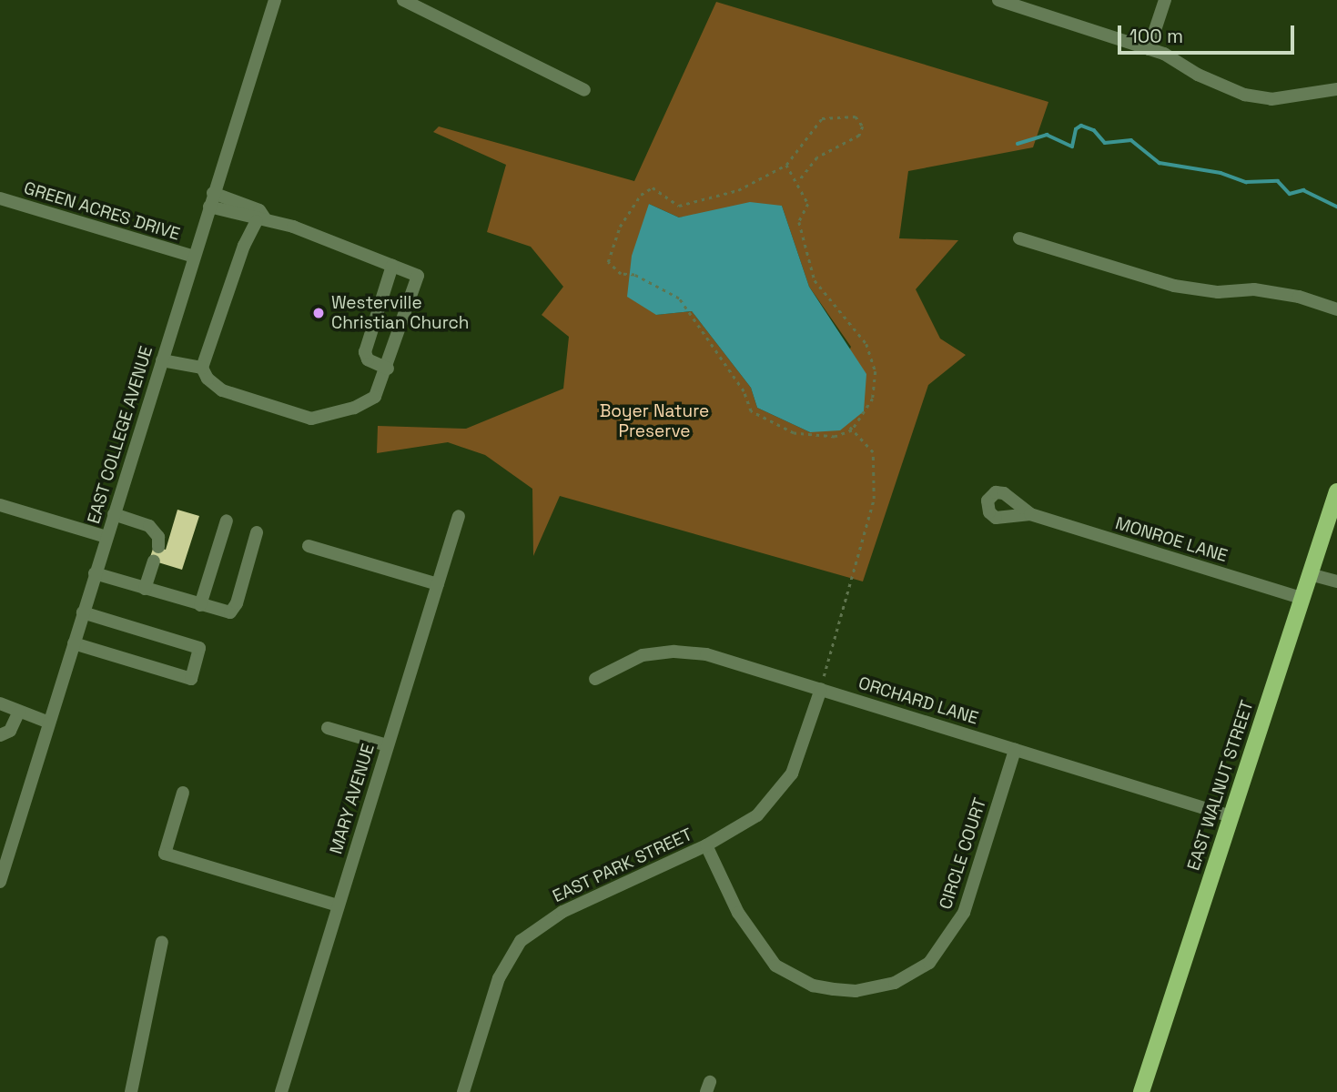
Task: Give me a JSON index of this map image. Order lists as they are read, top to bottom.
{
  "streets": {
    "main road": ["EAST WALNUT STREET"],
    "street": [
      "GREEN ACRES DRIVE",
      "EAST COLLEGE AVENUE",
      "MONROE LANE",
      "ORCHARD LANE",
      "MARY AVENUE",
      "CIRCLE COURT",
      "EAST PARK STREET"
    ]
  },
  "crossings": [
    ["GREEN ACRES DRIVE", "EAST COLLEGE AVENUE"],
    ["MONROE LANE", "EAST WALNUT STREET"],
    ["ORCHARD LANE", "EAST WALNUT STREET"],
    ["ORCHARD LANE", "CIRCLE COURT"],
    ["ORCHARD LANE", "EAST PARK STREET"],
    ["CIRCLE COURT", "EAST PARK STREET"]
  ],
  "parks": ["Boyer Nature Preserve"],
  "places": ["Westerville Christian Church"],
  "scale_bar": "100 m"
}
